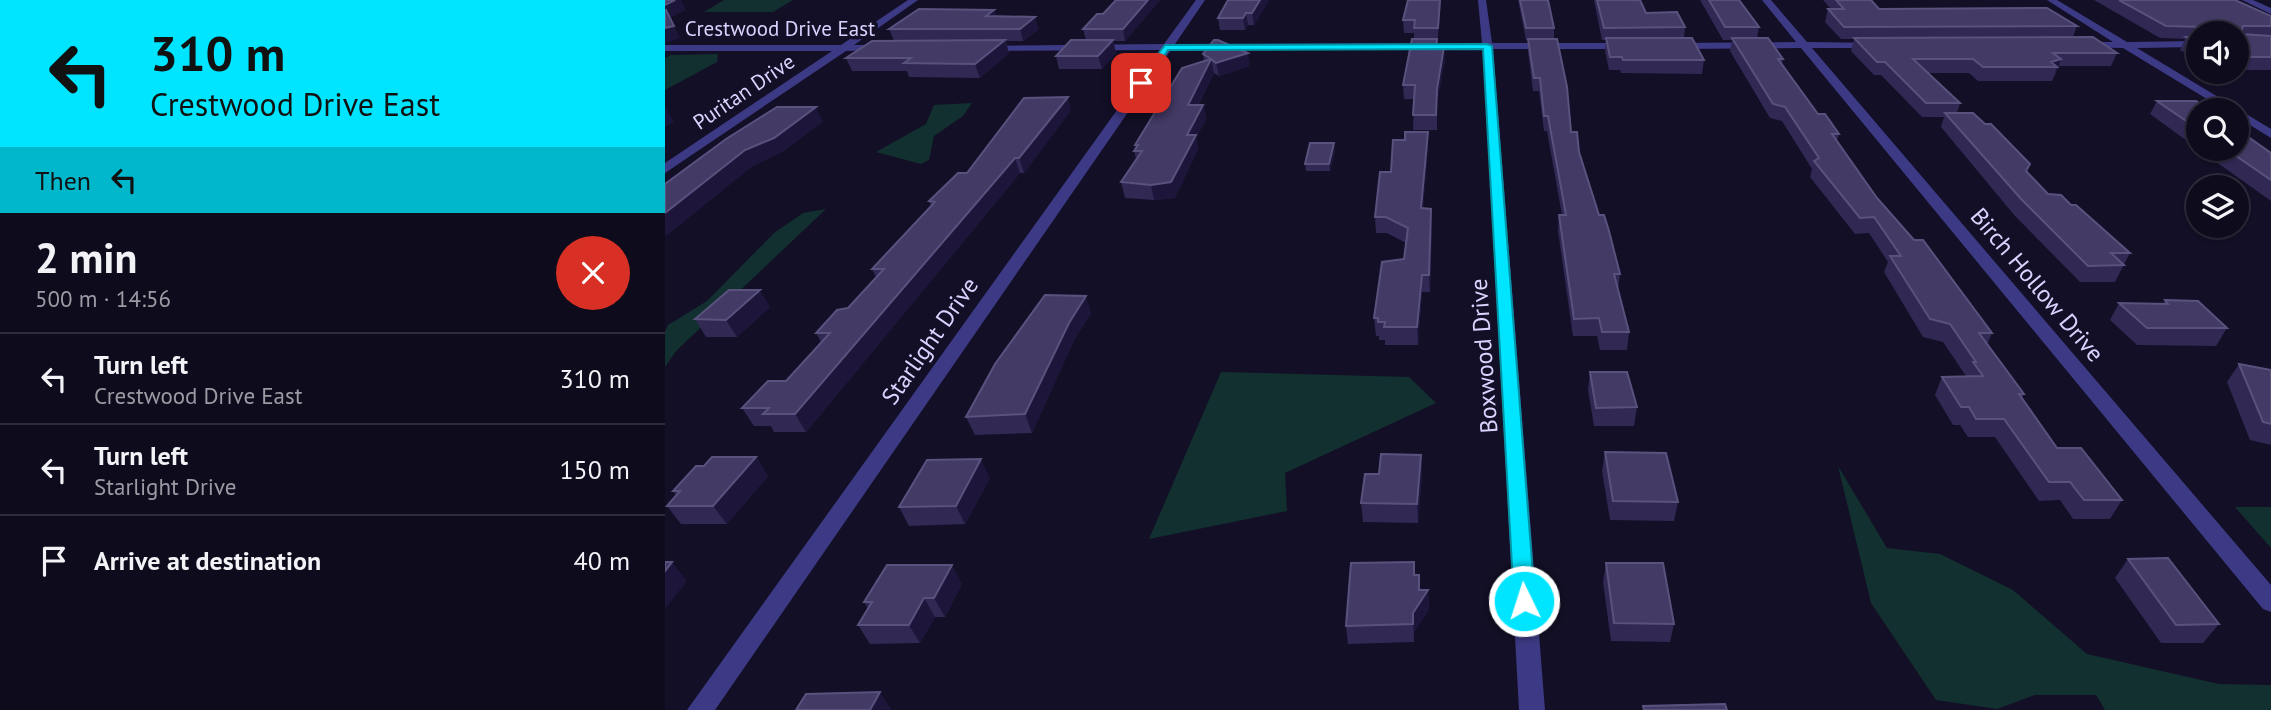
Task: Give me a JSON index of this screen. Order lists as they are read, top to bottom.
{
  "streets": {
    "street": [
      "Crestwood Drive East",
      "Puritan Drive",
      "Birch Hollow Drive",
      "Starlight Drive",
      "Boxwood Drive"
    ]
  },
  "crossings": [
    ["Crestwood Drive East", "Puritan Drive"]
  ],
  "page": {
    "turn": ["310 m", "Crestwood Drive East"],
    "then": "Then",
    "heading": ["2 min", "500 m · 14:56"],
    "list": [
      {
        "name": "Turn left",
        "note": "Crestwood Drive East",
        "value": "310 m"
      },
      {
        "name": "Turn left",
        "note": "Starlight Drive",
        "value": "150 m"
      },
      {
        "name": "Arrive at destination",
        "value": "40 m"
      }
    ]
  }
}
